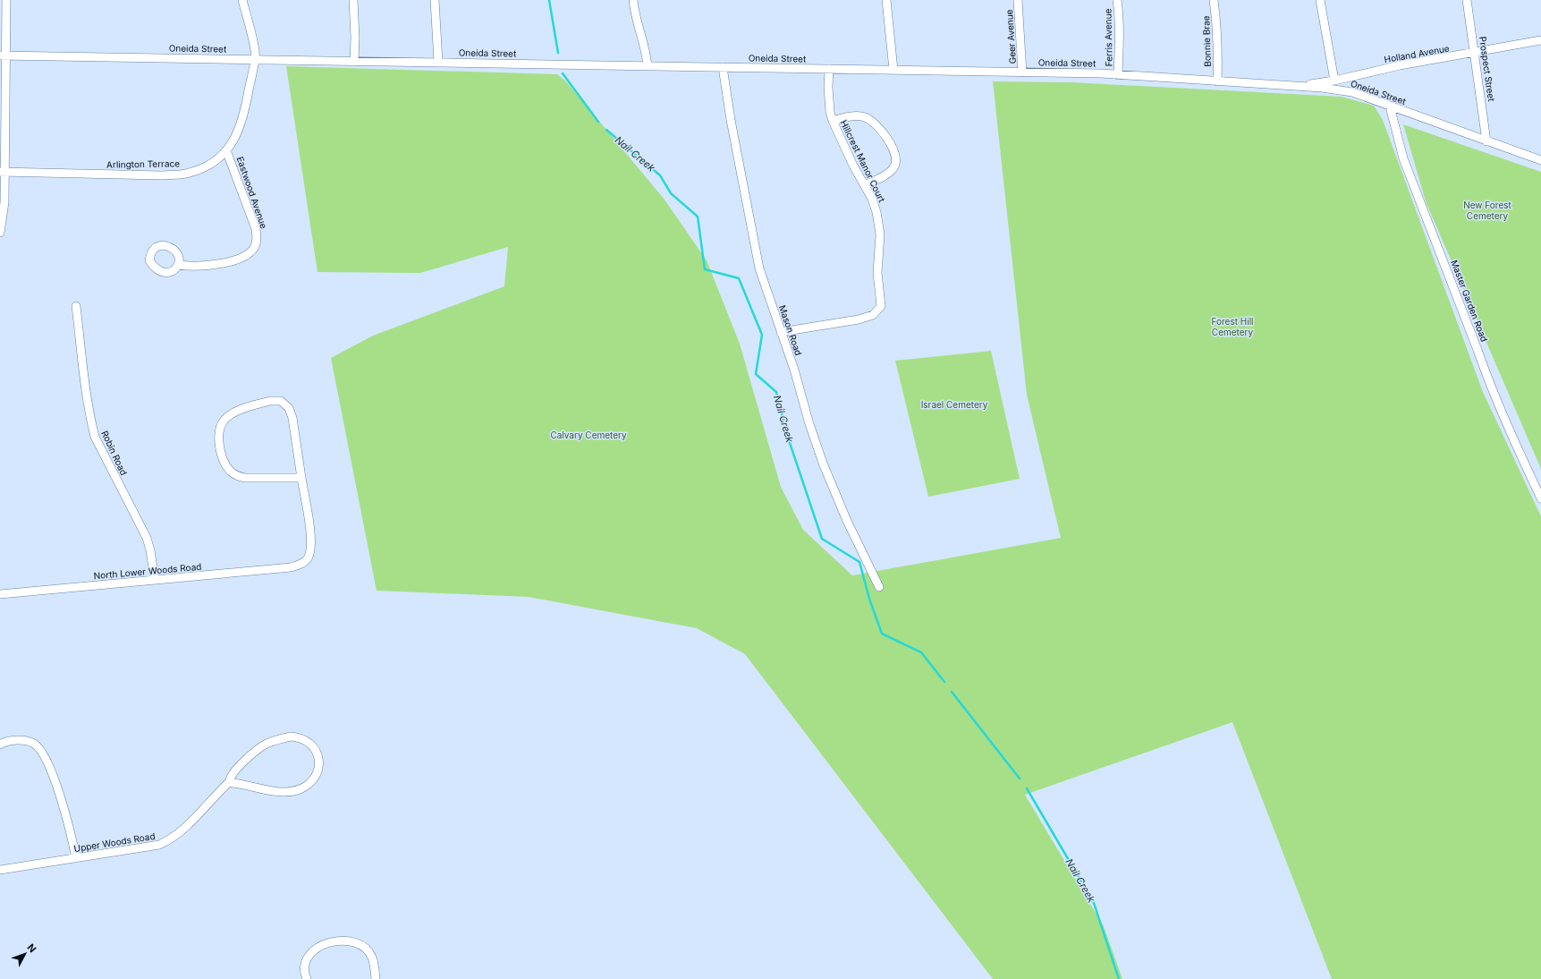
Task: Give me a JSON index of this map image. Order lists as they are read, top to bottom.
{
  "streets": {
    "street": [
      "Geer Avenue",
      "Ferris Avenue",
      "Bonnie Brae",
      "Oneida Street",
      "Holland Avenue",
      "Prospect Street",
      "Hillcrest Manor Court",
      "Arlington Terrace",
      "Eastwood Avenue",
      "Master Garden Road",
      "Mason Road",
      "Robin Road",
      "North Lower Woods Road",
      "Upper Woods Road"
    ]
  },
  "crossings": [
    ["Geer Avenue", "Oneida Street"],
    ["Ferris Avenue", "Oneida Street"],
    ["Bonnie Brae", "Oneida Street"],
    ["Oneida Street", "Holland Avenue"],
    ["Oneida Street", "Prospect Street"],
    ["Oneida Street", "Hillcrest Manor Court"],
    ["Oneida Street", "Arlington Terrace"],
    ["Oneida Street", "Master Garden Road"],
    ["Oneida Street", "Mason Road"],
    ["Holland Avenue", "Prospect Street"],
    ["Hillcrest Manor Court", "Mason Road"],
    ["Arlington Terrace", "Eastwood Avenue"],
    ["Robin Road", "North Lower Woods Road"]
  ],
  "water": ["Nail Creek"],
  "parks": [
    "New Forest Cemetery",
    "Forest Hill Cemetery",
    "Israel Cemetery",
    "Calvary Cemetery"
  ],
  "north": "top right"
}
